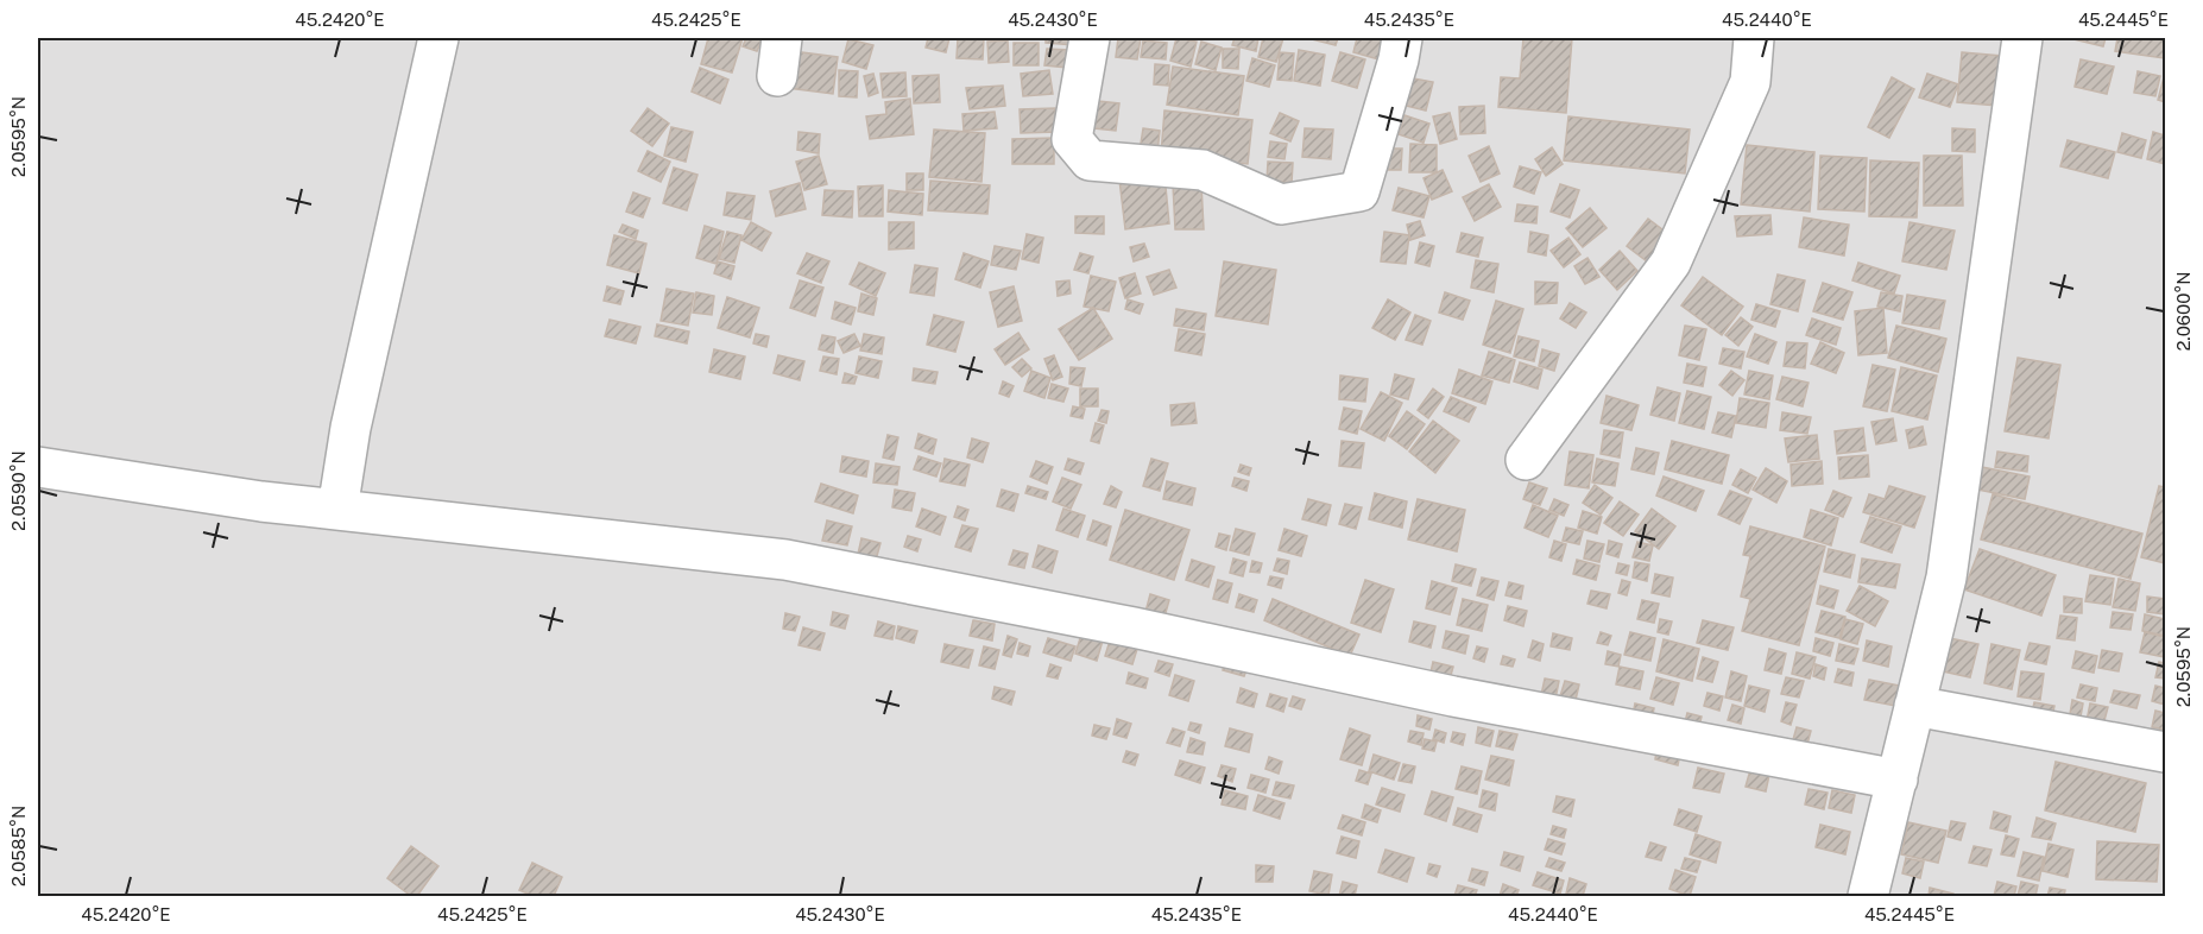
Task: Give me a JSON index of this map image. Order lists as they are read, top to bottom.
{
  "coordinates": [
    "45.2420°E",
    "45.2425°E",
    "45.2430°E",
    "45.2435°E",
    "45.2440°E",
    "45.2445°E",
    "2.0595°N",
    "2.0600°N",
    "2.0590°N",
    "2.0585°N"
  ]
}
